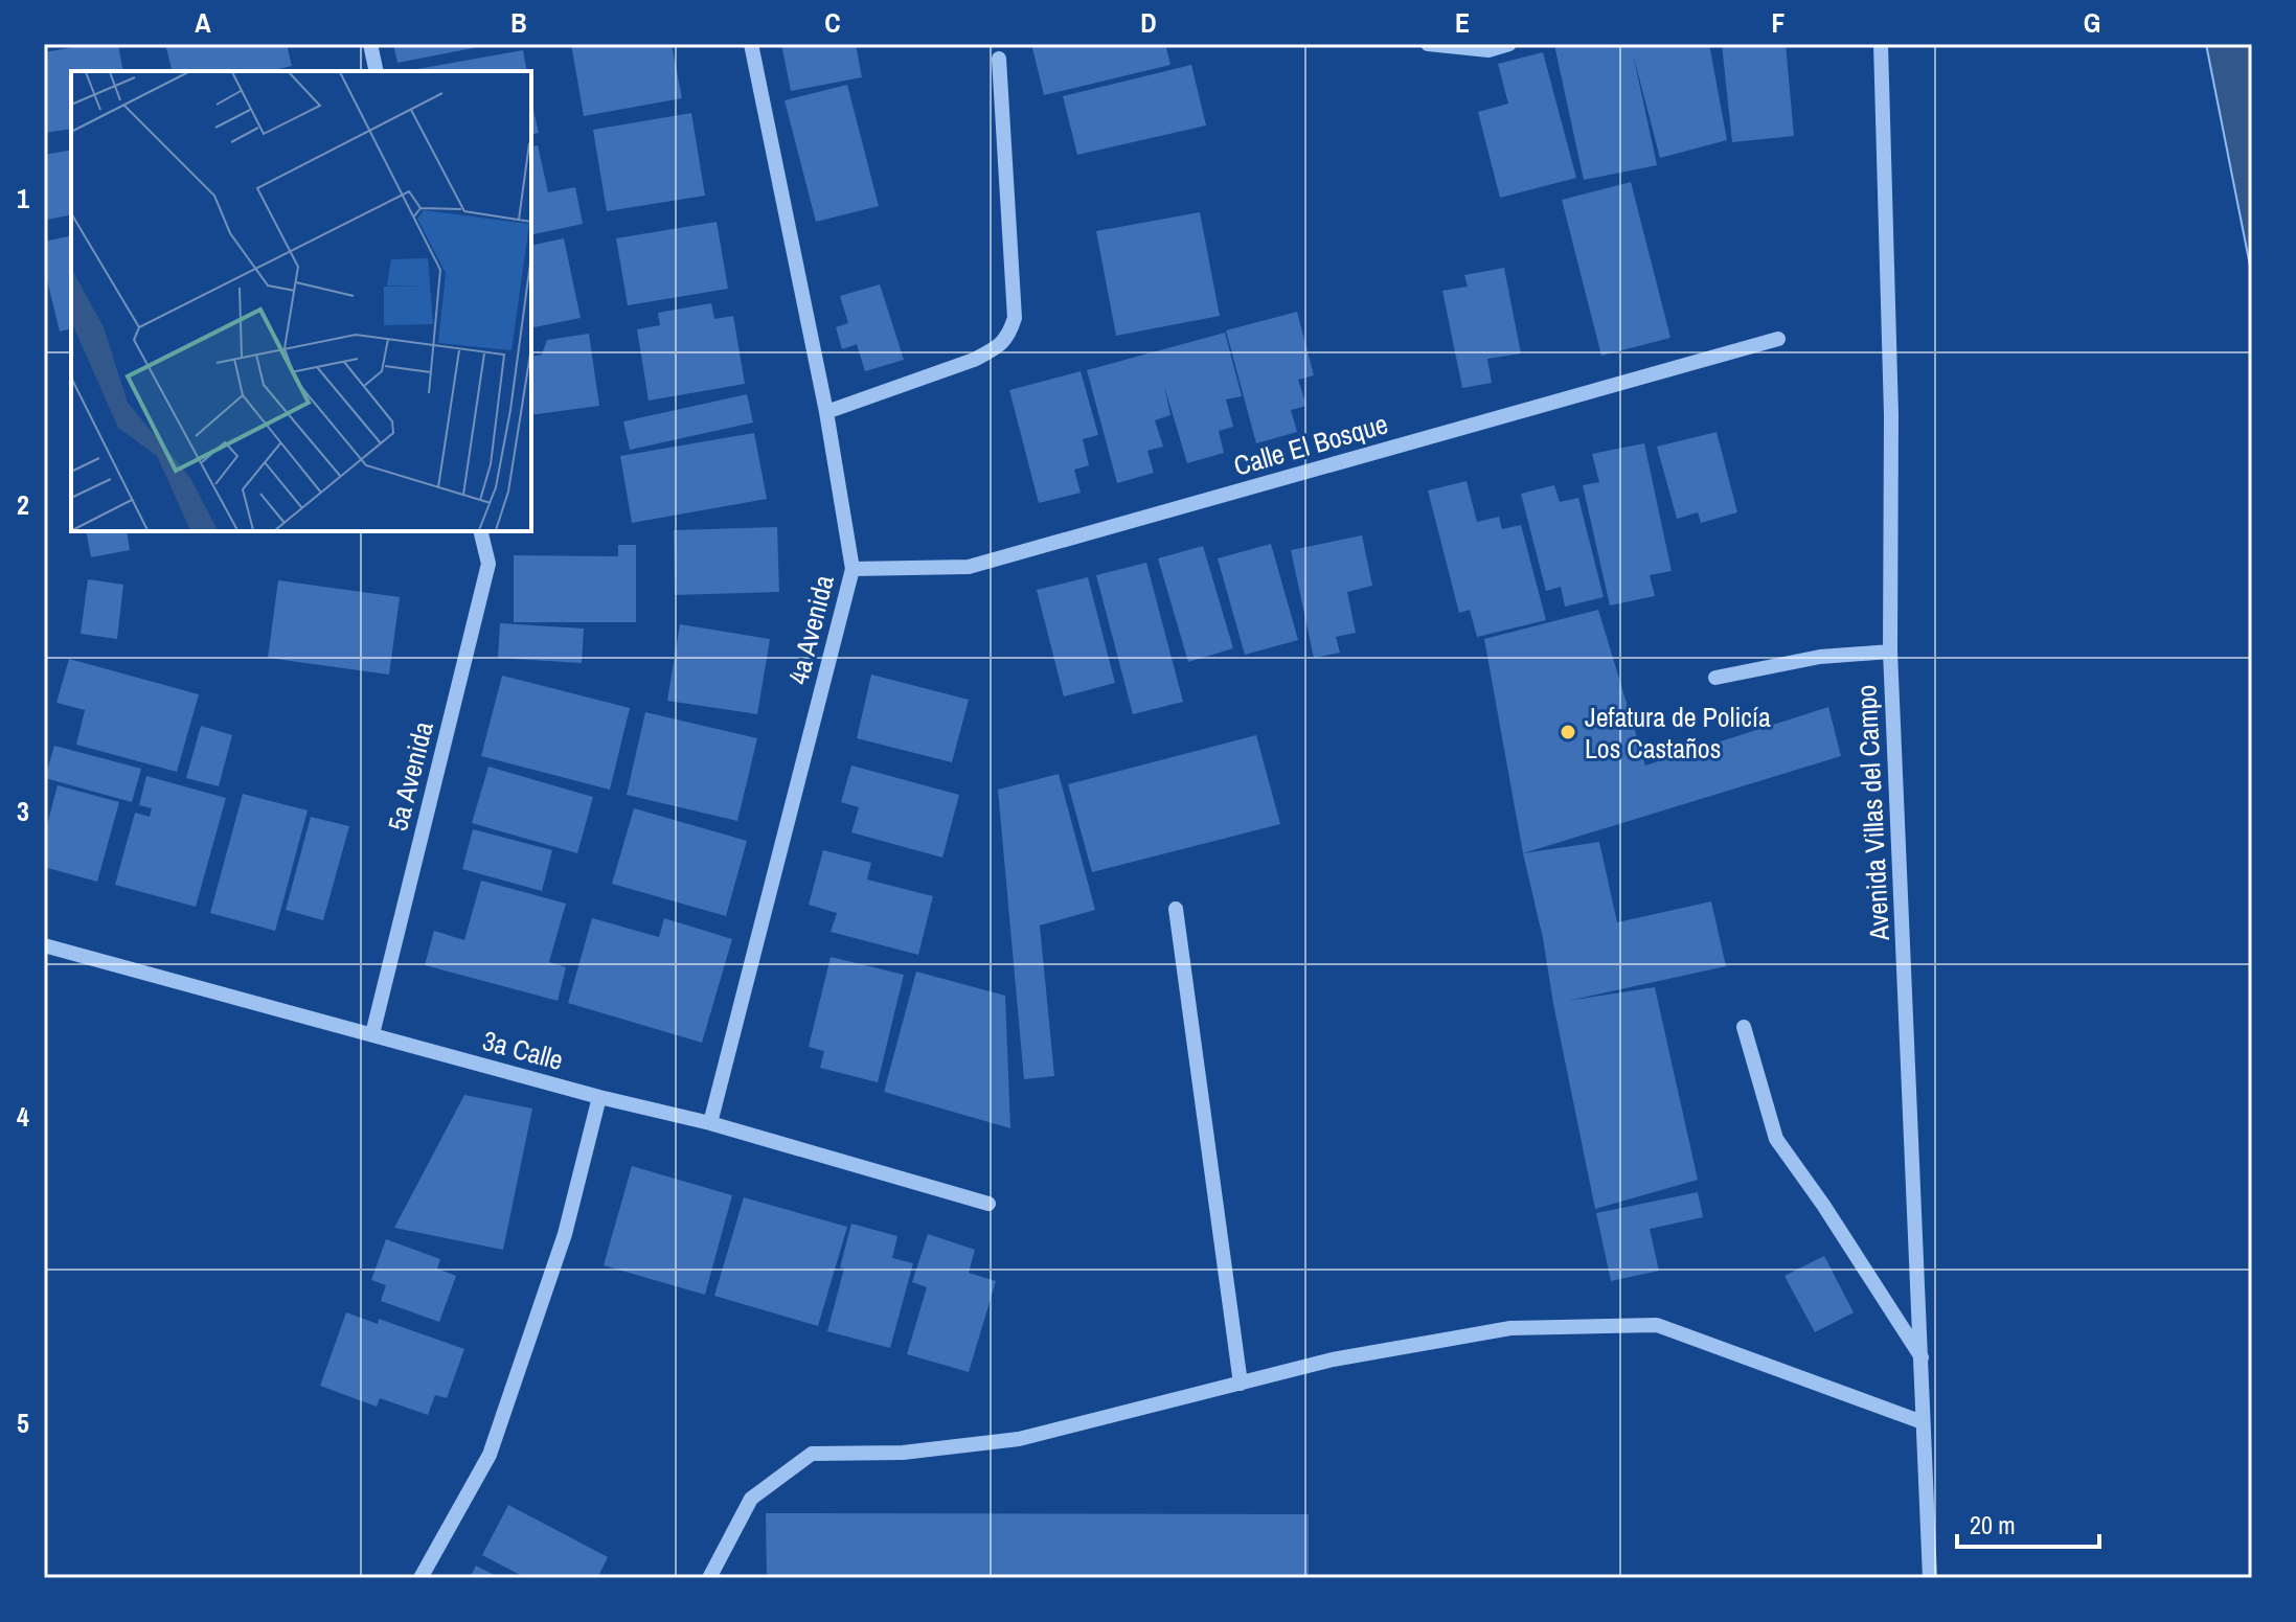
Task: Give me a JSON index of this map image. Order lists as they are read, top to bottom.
{
  "streets": {
    "street": [
      "Calle El Bosque",
      "4a Avenida",
      "5a Avenida",
      "Avenida Villas del Campo",
      "3a Calle"
    ]
  },
  "crossings": [
    ["Calle El Bosque", "4a Avenida"],
    ["4a Avenida", "3a Calle"],
    ["5a Avenida", "3a Calle"]
  ],
  "places": ["Jefatura de Policía Los Castaños"],
  "scale_bar": "20 m",
  "grid": {
    "columns": [
      "A",
      "B",
      "C",
      "D",
      "E",
      "F",
      "G"
    ],
    "rows": [
      "1",
      "2",
      "3",
      "4",
      "5"
    ]
  }
}
